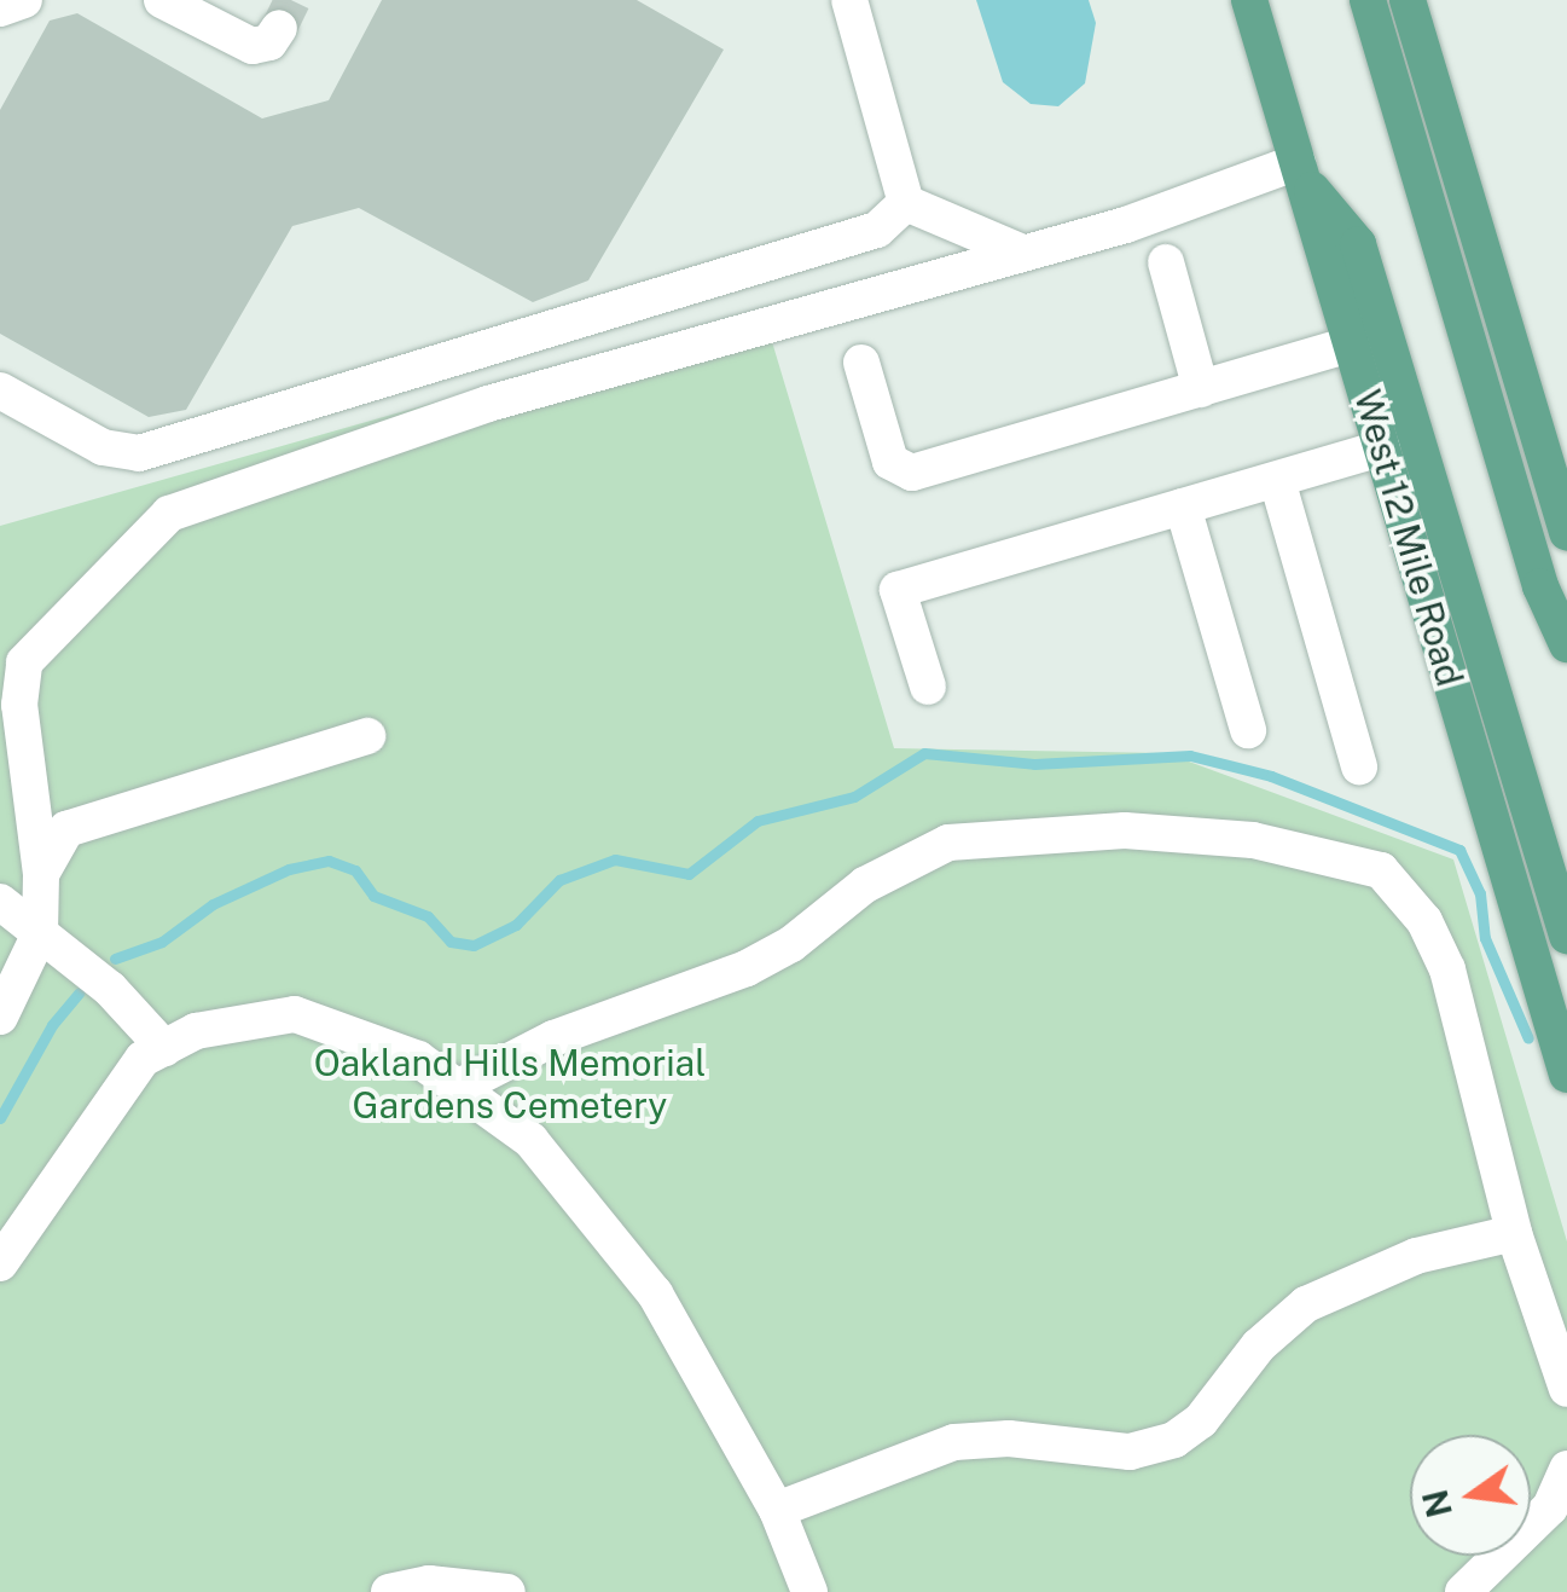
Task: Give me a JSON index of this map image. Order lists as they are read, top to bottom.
{
  "streets": {
    "main road": ["West 12 Mile Road"]
  },
  "parks": ["Oakland Hills Memorial Gardens Cemetery"],
  "north": "left"
}
